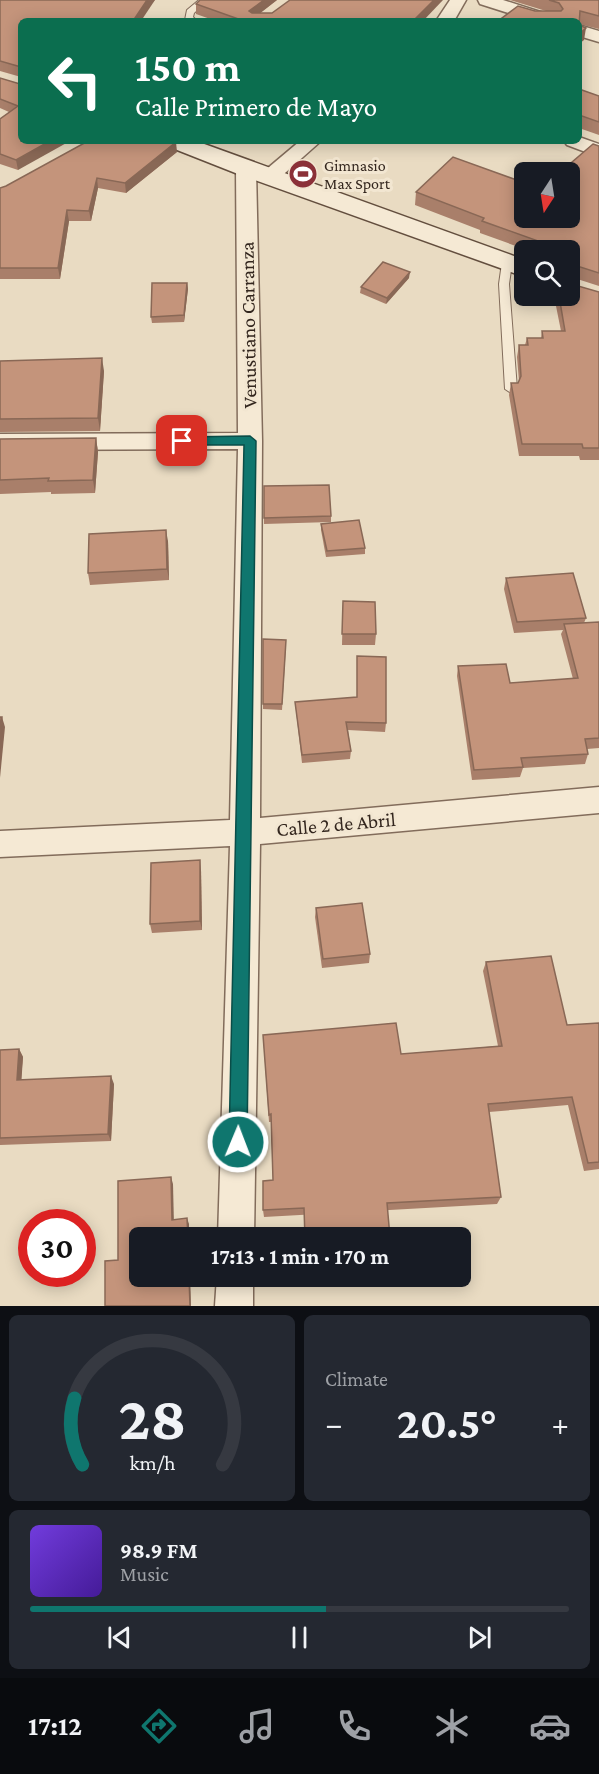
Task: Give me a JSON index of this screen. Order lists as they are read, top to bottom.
{
  "streets": {
    "street": ["Venustiano Carranza", "Calle 2 de Abril"]
  },
  "crossings": [
    ["Venustiano Carranza", "Calle 2 de Abril"]
  ],
  "places": {
    "sports": ["Gimnasio Max Sport"]
  },
  "north": "bottom",
  "page": {
    "turn": ["150 m", "Calle Primero de Mayo"],
    "limit": "30",
    "trip": "17:13 · 1 min · 170 m",
    "tile": "Climate",
    "heat": ["−", "20.5°", "+"],
    "song": ["98.9 FM", "Music"],
    "tabs": "17:12",
    "gauge": ["28", "km/h"]
  }
}
